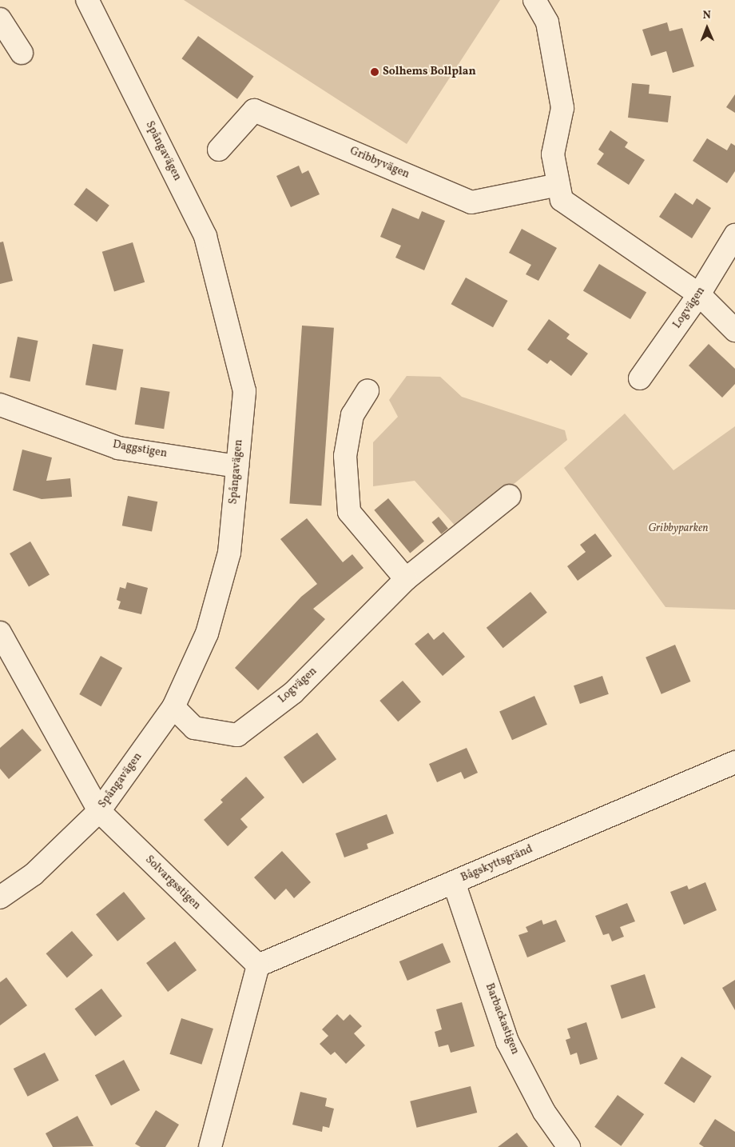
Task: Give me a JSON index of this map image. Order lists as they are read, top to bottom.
{
  "streets": {
    "street": [
      "Spångavägen",
      "Gribbyvägen",
      "Logvägen",
      "Daggstigen",
      "Bågskyttsgränd",
      "Solvargsstigen",
      "Barbackastigen"
    ]
  },
  "crossings": [
    ["Spångavägen", "Logvägen"],
    ["Spångavägen", "Daggstigen"],
    ["Spångavägen", "Solvargsstigen"],
    ["Bågskyttsgränd", "Solvargsstigen"],
    ["Bågskyttsgränd", "Barbackastigen"]
  ],
  "parks": ["Gribbyparken"],
  "places": ["Solhems Bollplan"],
  "north": "top"
}
